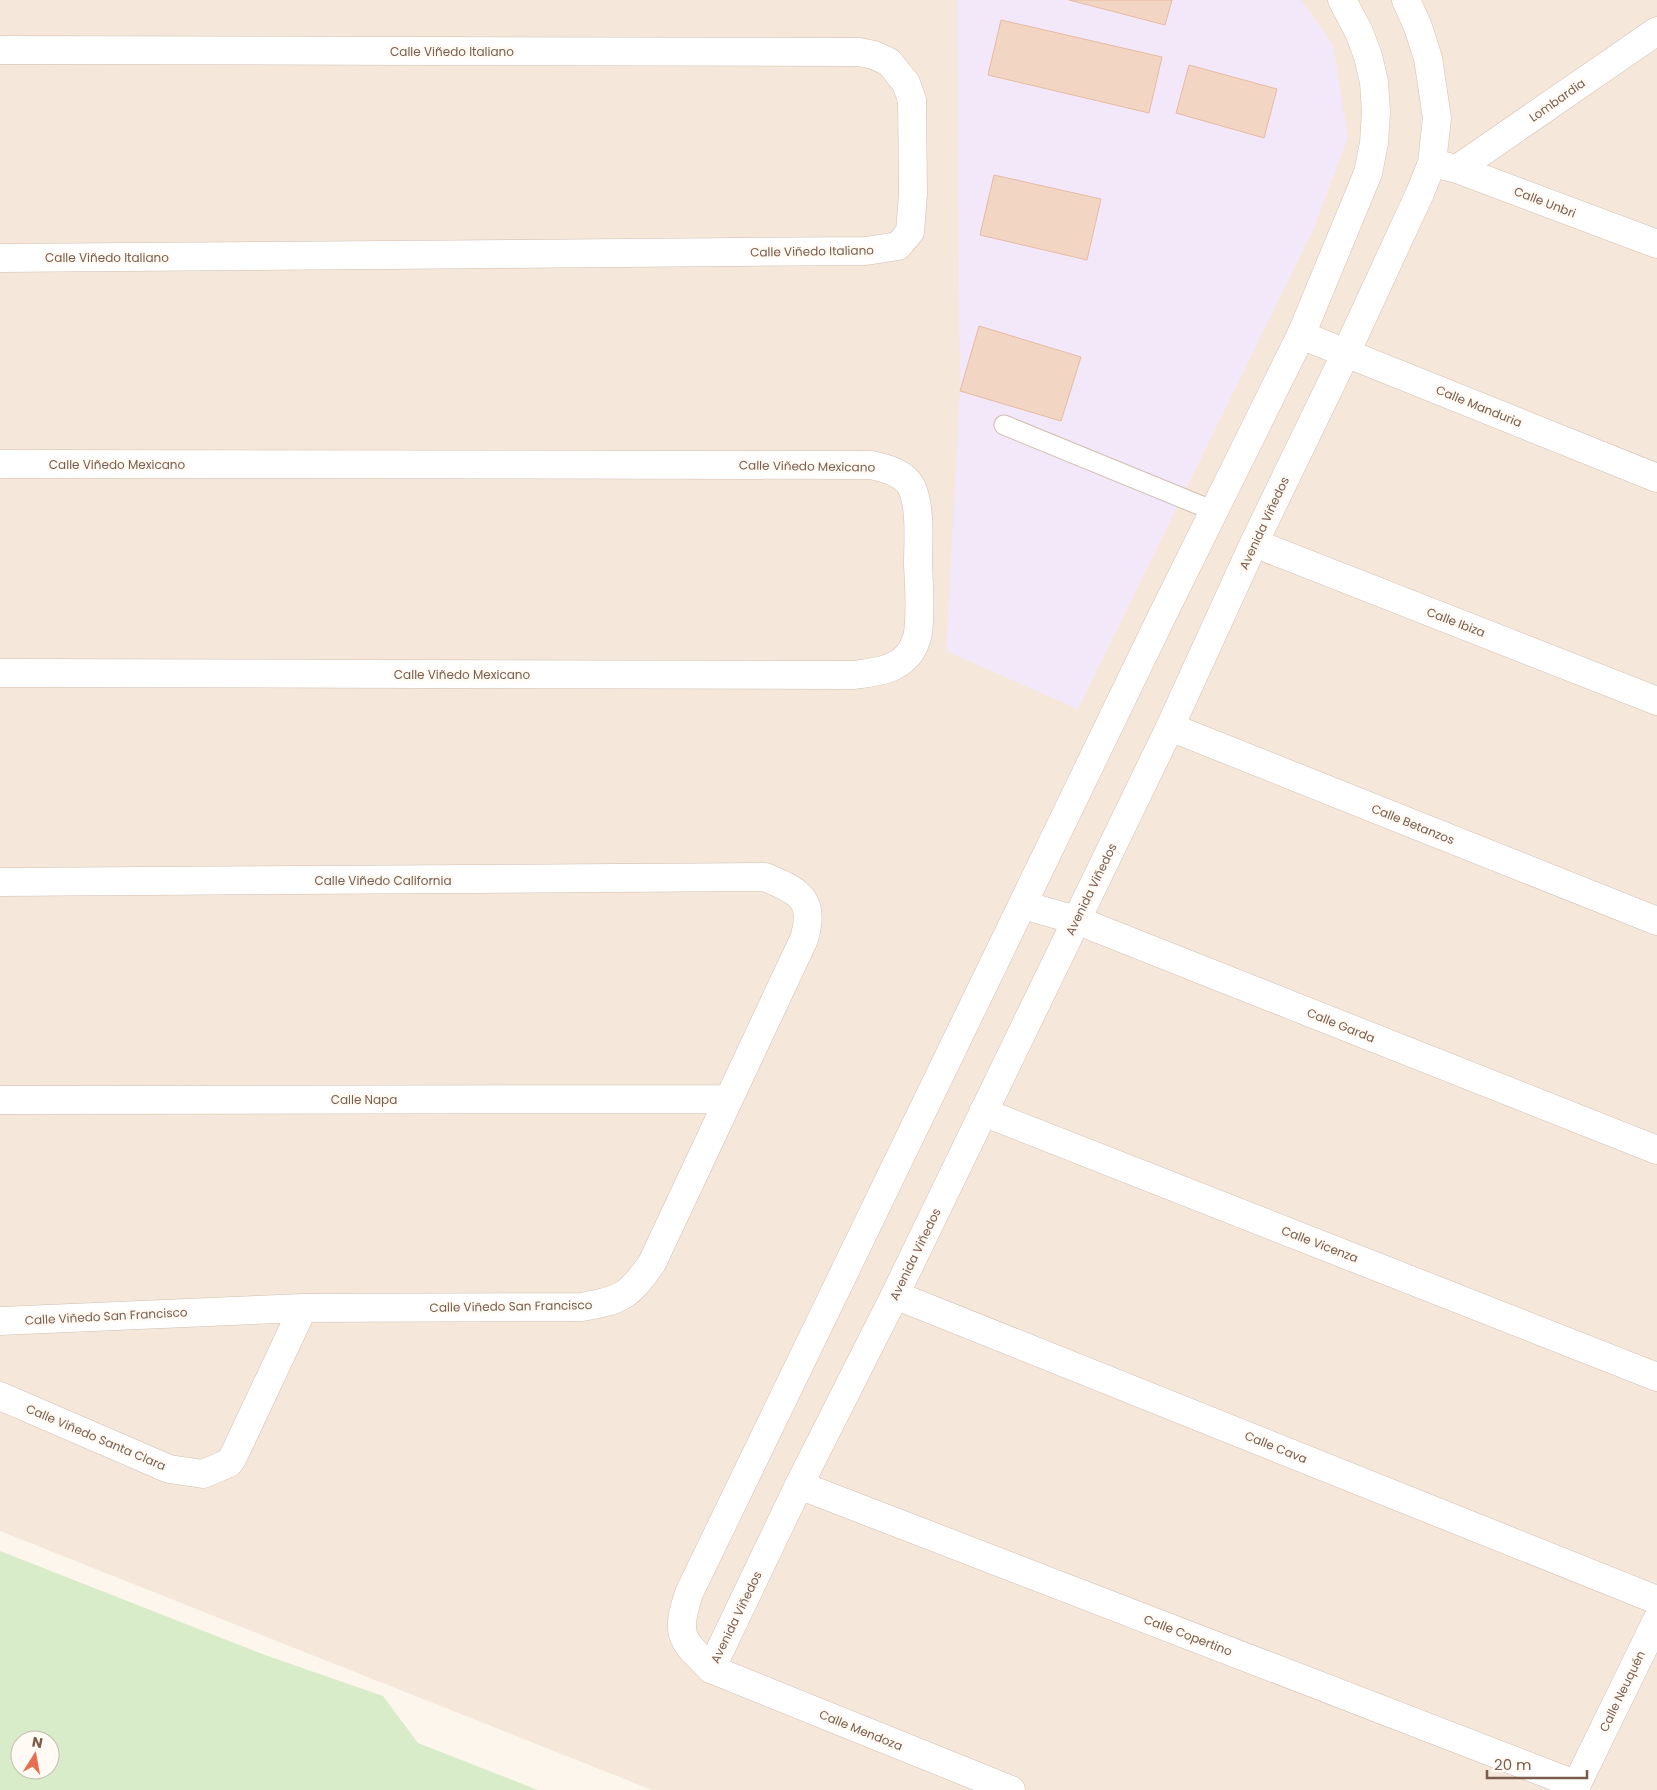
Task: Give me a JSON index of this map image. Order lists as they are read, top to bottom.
{
  "streets": {
    "street": [
      "Calle Viñedo Italiano",
      "Lombardia",
      "Calle Unbri",
      "Calle Manduria",
      "Calle Viñedo Mexicano",
      "Avenida Viñedos",
      "Calle Ibiza",
      "Calle Betanzos",
      "Calle Viñedo California",
      "Calle Garda",
      "Calle Napa",
      "Calle Vicenza",
      "Calle Viñedo San Francisco",
      "Calle Viñedo Santa Clara",
      "Calle Cava",
      "Calle Copertino",
      "Calle Neuquén",
      "Calle Mendoza"
    ]
  },
  "crossings": [
    ["Lombardia", "Calle Unbri"],
    ["Lombardia", "Avenida Viñedos"],
    ["Calle Unbri", "Avenida Viñedos"],
    ["Calle Manduria", "Avenida Viñedos"],
    ["Avenida Viñedos", "Calle Ibiza"],
    ["Avenida Viñedos", "Calle Betanzos"],
    ["Avenida Viñedos", "Calle Garda"],
    ["Avenida Viñedos", "Calle Vicenza"],
    ["Avenida Viñedos", "Calle Cava"],
    ["Avenida Viñedos", "Calle Copertino"],
    ["Avenida Viñedos", "Calle Mendoza"],
    ["Calle Viñedo California", "Calle Viñedo San Francisco"],
    ["Calle Napa", "Calle Viñedo San Francisco"],
    ["Calle Viñedo San Francisco", "Calle Viñedo Santa Clara"],
    ["Calle Copertino", "Calle Neuquén"]
  ],
  "scale_bar": "20 m",
  "north": "top"
}
